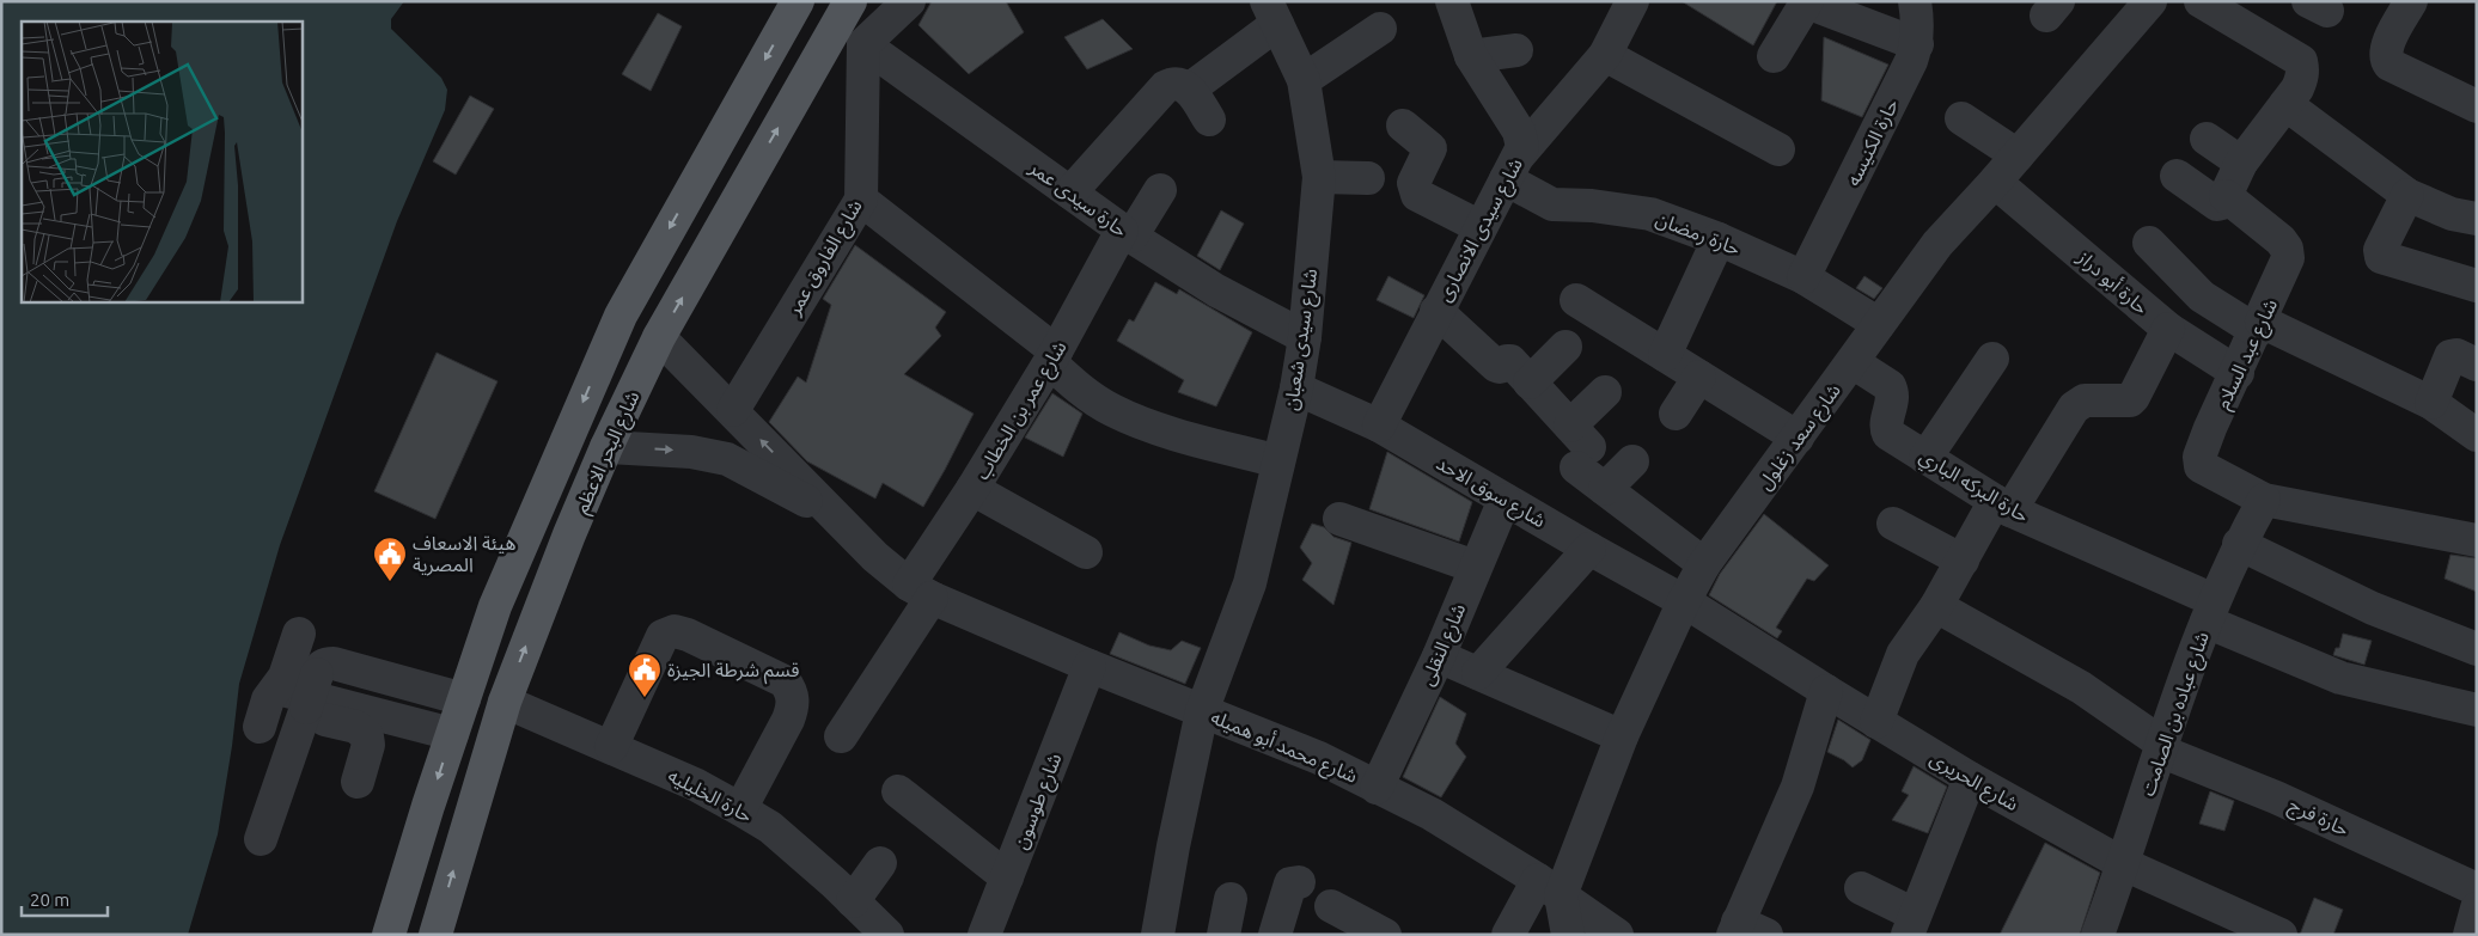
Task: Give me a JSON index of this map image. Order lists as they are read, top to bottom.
{
  "streets": {
    "main road": ["شارع البحر الاعظم"],
    "street": [
      "حارة الكنيسه",
      "حارة سيدى عمر",
      "شارع سيدى الانصارى",
      "حارة رمضان",
      "شارع الفاروق عمر",
      "حارة أبو دراز",
      "شارع سيدى شعبان",
      "شارع عبد السلام",
      "شارع عمر بن الخطاب",
      "شارع سعد زغلول",
      "حارة البركه الباري",
      "شارع سوق الاحد",
      "شارع النقلى",
      "شارع عباده بن الصامت",
      "شارع محمد أبو هميله",
      "شارع الحريرى",
      "حارة الخليليه",
      "شارع طوسون",
      "حارة فرج"
    ]
  },
  "crossings": [
    ["حارة الكنيسه", "حارة رمضان"],
    ["حارة سيدى عمر", "شارع الفاروق عمر"],
    ["حارة سيدى عمر", "شارع سيدى شعبان"],
    ["حارة سيدى عمر", "شارع عمر بن الخطاب"],
    ["شارع سيدى الانصارى", "حارة رمضان"],
    ["شارع سيدى الانصارى", "شارع سوق الاحد"],
    ["حارة رمضان", "شارع سعد زغلول"],
    ["شارع الفاروق عمر", "شارع محمد أبو هميله"],
    ["حارة أبو دراز", "شارع عبد السلام"],
    ["حارة أبو دراز", "شارع سعد زغلول"],
    ["شارع سيدى شعبان", "شارع سوق الاحد"],
    ["شارع سيدى شعبان", "شارع محمد أبو هميله"],
    ["شارع عبد السلام", "شارع عباده بن الصامت"],
    ["شارع عمر بن الخطاب", "شارع محمد أبو هميله"],
    ["شارع سعد زغلول", "حارة البركه الباري"],
    ["شارع سعد زغلول", "شارع سوق الاحد"],
    ["شارع سعد زغلول", "شارع محمد أبو هميله"],
    ["شارع سعد زغلول", "شارع الحريرى"],
    ["شارع البحر الاعظم", "شارع محمد أبو هميله"],
    ["شارع البحر الاعظم", "حارة الخليليه"],
    ["حارة البركه الباري", "شارع عباده بن الصامت"],
    ["شارع سوق الاحد", "شارع النقلى"],
    ["شارع سوق الاحد", "شارع الحريرى"],
    ["شارع النقلى", "شارع محمد أبو هميله"],
    ["شارع عباده بن الصامت", "شارع الحريرى"],
    ["شارع عباده بن الصامت", "حارة فرج"],
    ["شارع محمد أبو هميله", "شارع طوسون"]
  ],
  "places": {
    "public building": ["هيئة الاسعاف المصرية", "قسم شرطة الجيزة"]
  },
  "scale_bar": "20 m"
}
